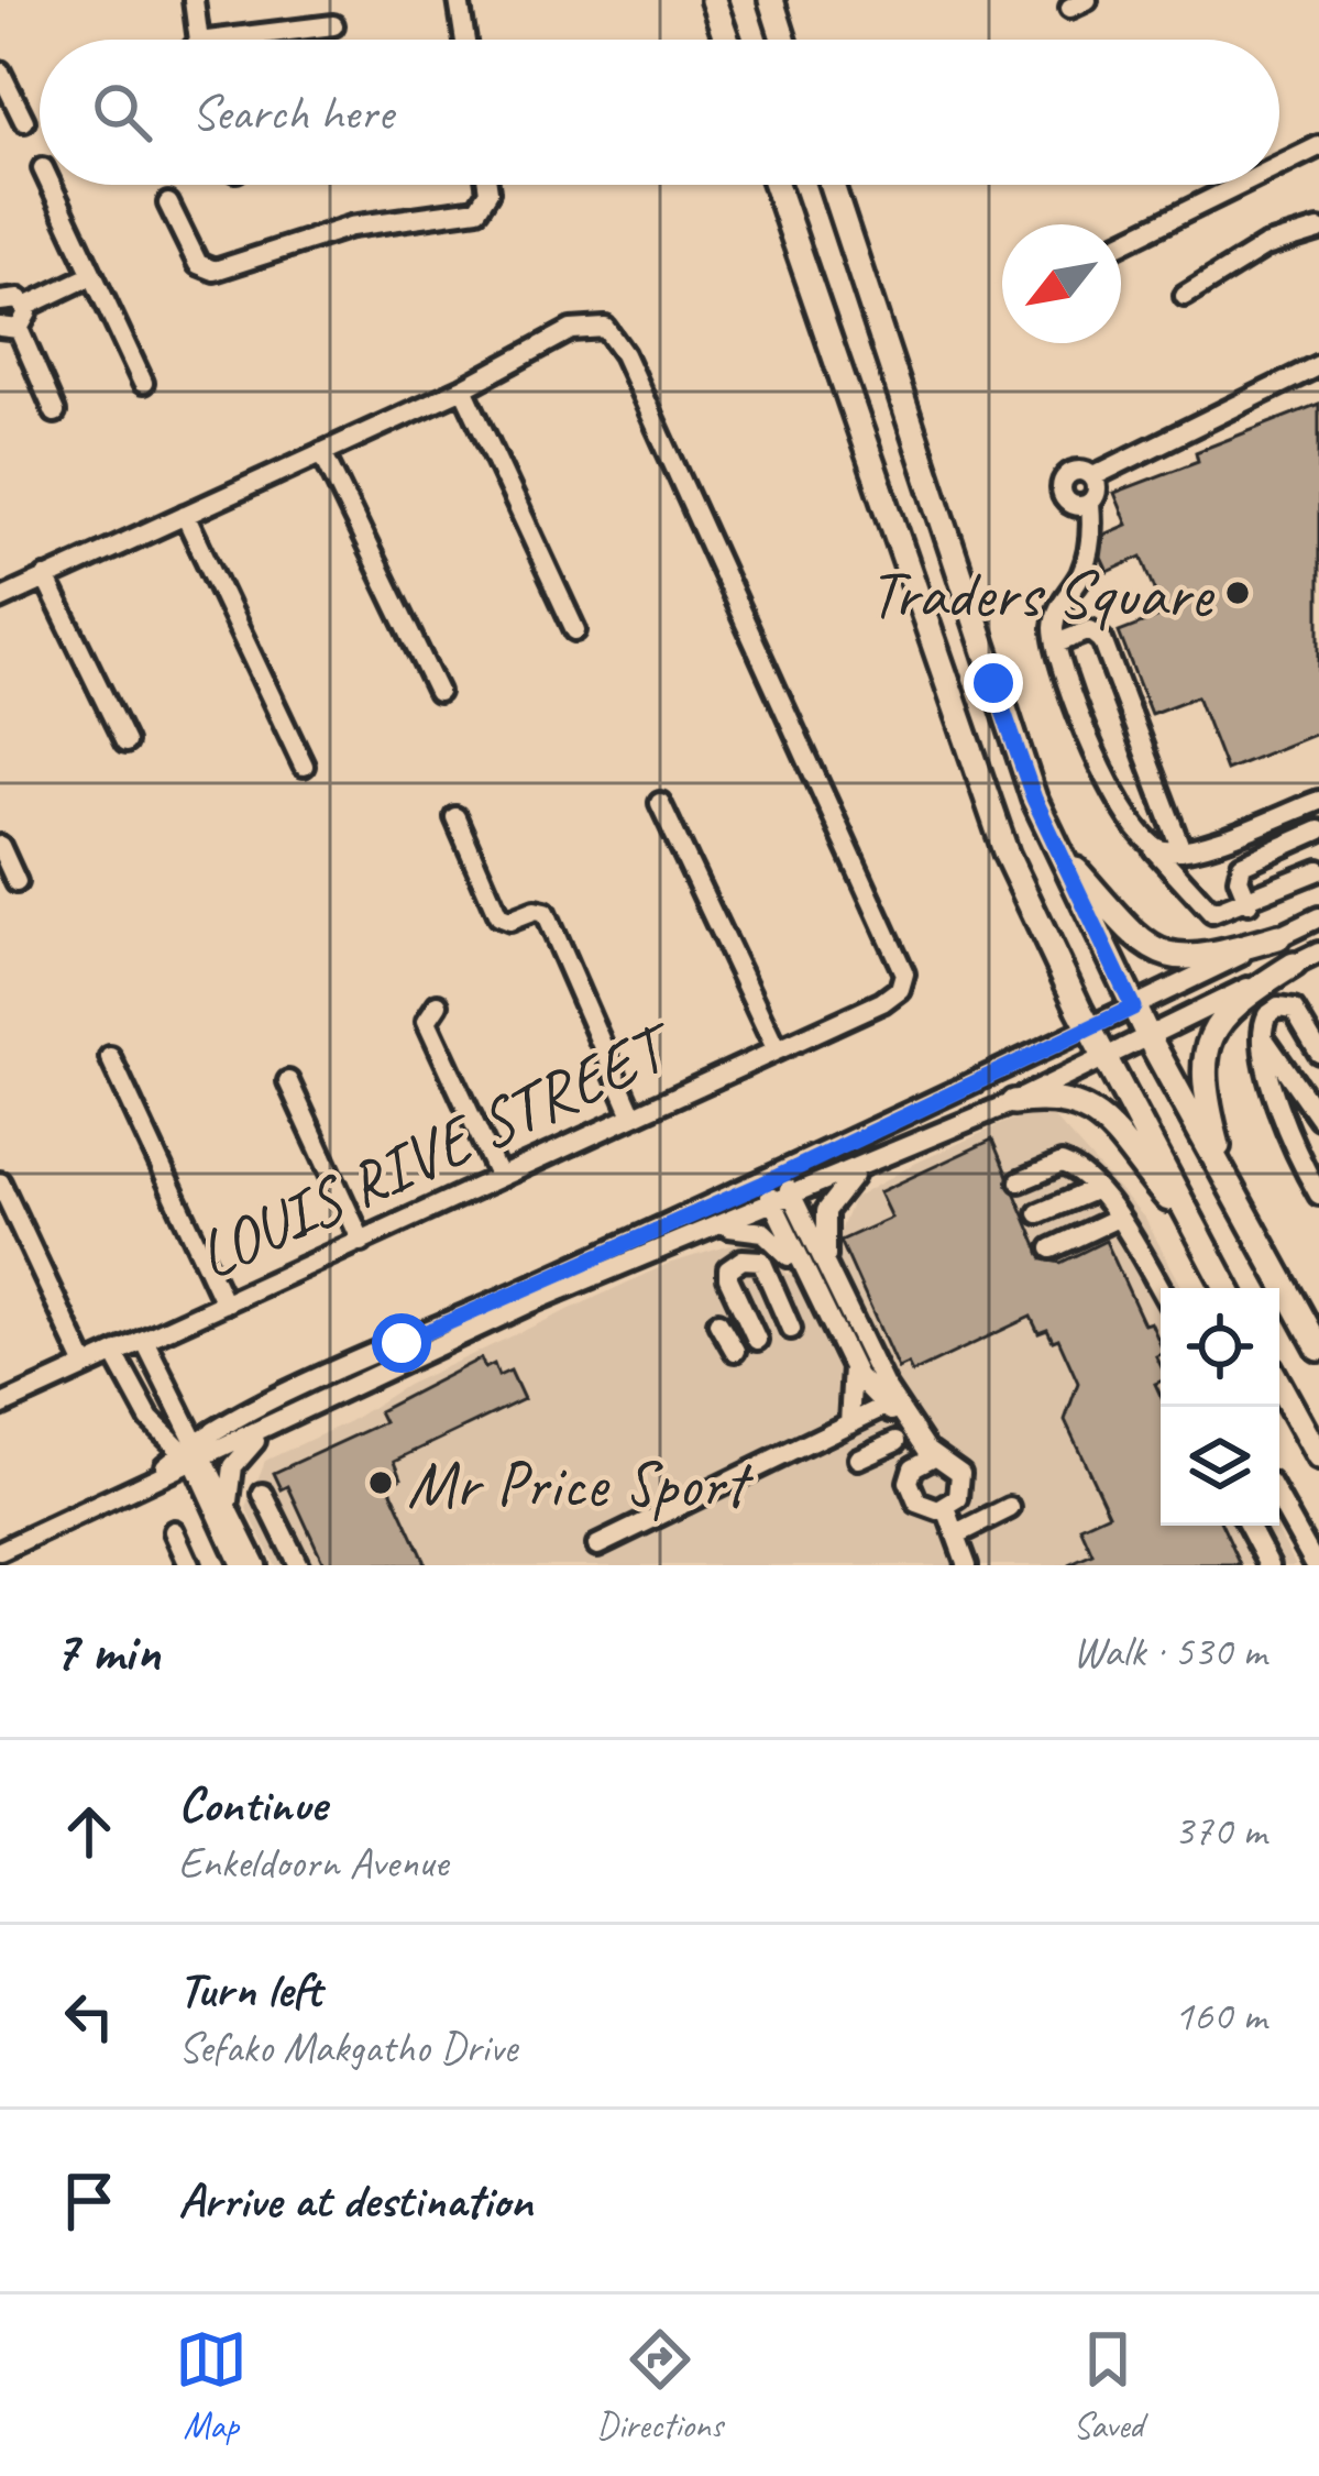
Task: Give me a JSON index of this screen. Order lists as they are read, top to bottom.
{
  "streets": {
    "street": ["LOUIS RIVE STREET"]
  },
  "places": ["Traders Square", "Mr Price Sport"],
  "north": "bottom left",
  "page": {
    "search": "Search here",
    "heading": ["7 min", "Walk · 530 m"],
    "list": [
      ["Continue", "Enkeldoorn Avenue", "370 m"],
      ["Turn left", "Sefako Makgatho Drive", "160 m"],
      "Arrive at destination"
    ],
    "nav": ["Map", "Directions", "Saved"]
  }
}
